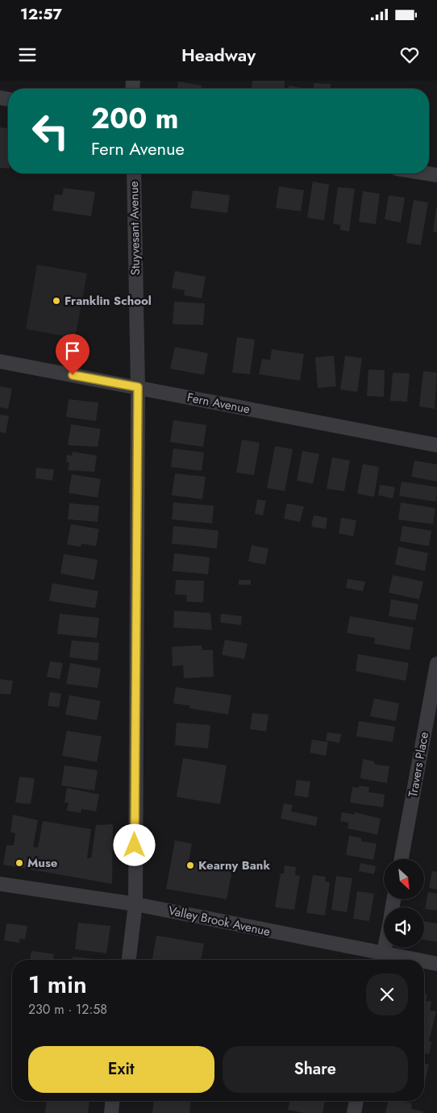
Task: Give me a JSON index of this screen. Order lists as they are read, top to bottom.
{
  "streets": {
    "street": [
      "Stuyvesant Avenue",
      "Fern Avenue",
      "Travers Place",
      "Valley Brook Avenue"
    ]
  },
  "crossings": [
    ["Stuyvesant Avenue", "Fern Avenue"],
    ["Stuyvesant Avenue", "Valley Brook Avenue"]
  ],
  "places": ["Franklin School", "Muse", "Kearny Bank"],
  "north": "bottom right",
  "page": {
    "status": "12:57",
    "header": "Headway",
    "turn": ["200 m", "Fern Avenue"],
    "heading": ["1 min", "230 m · 12:58"],
    "buttons": ["Exit", "Share"]
  }
}
